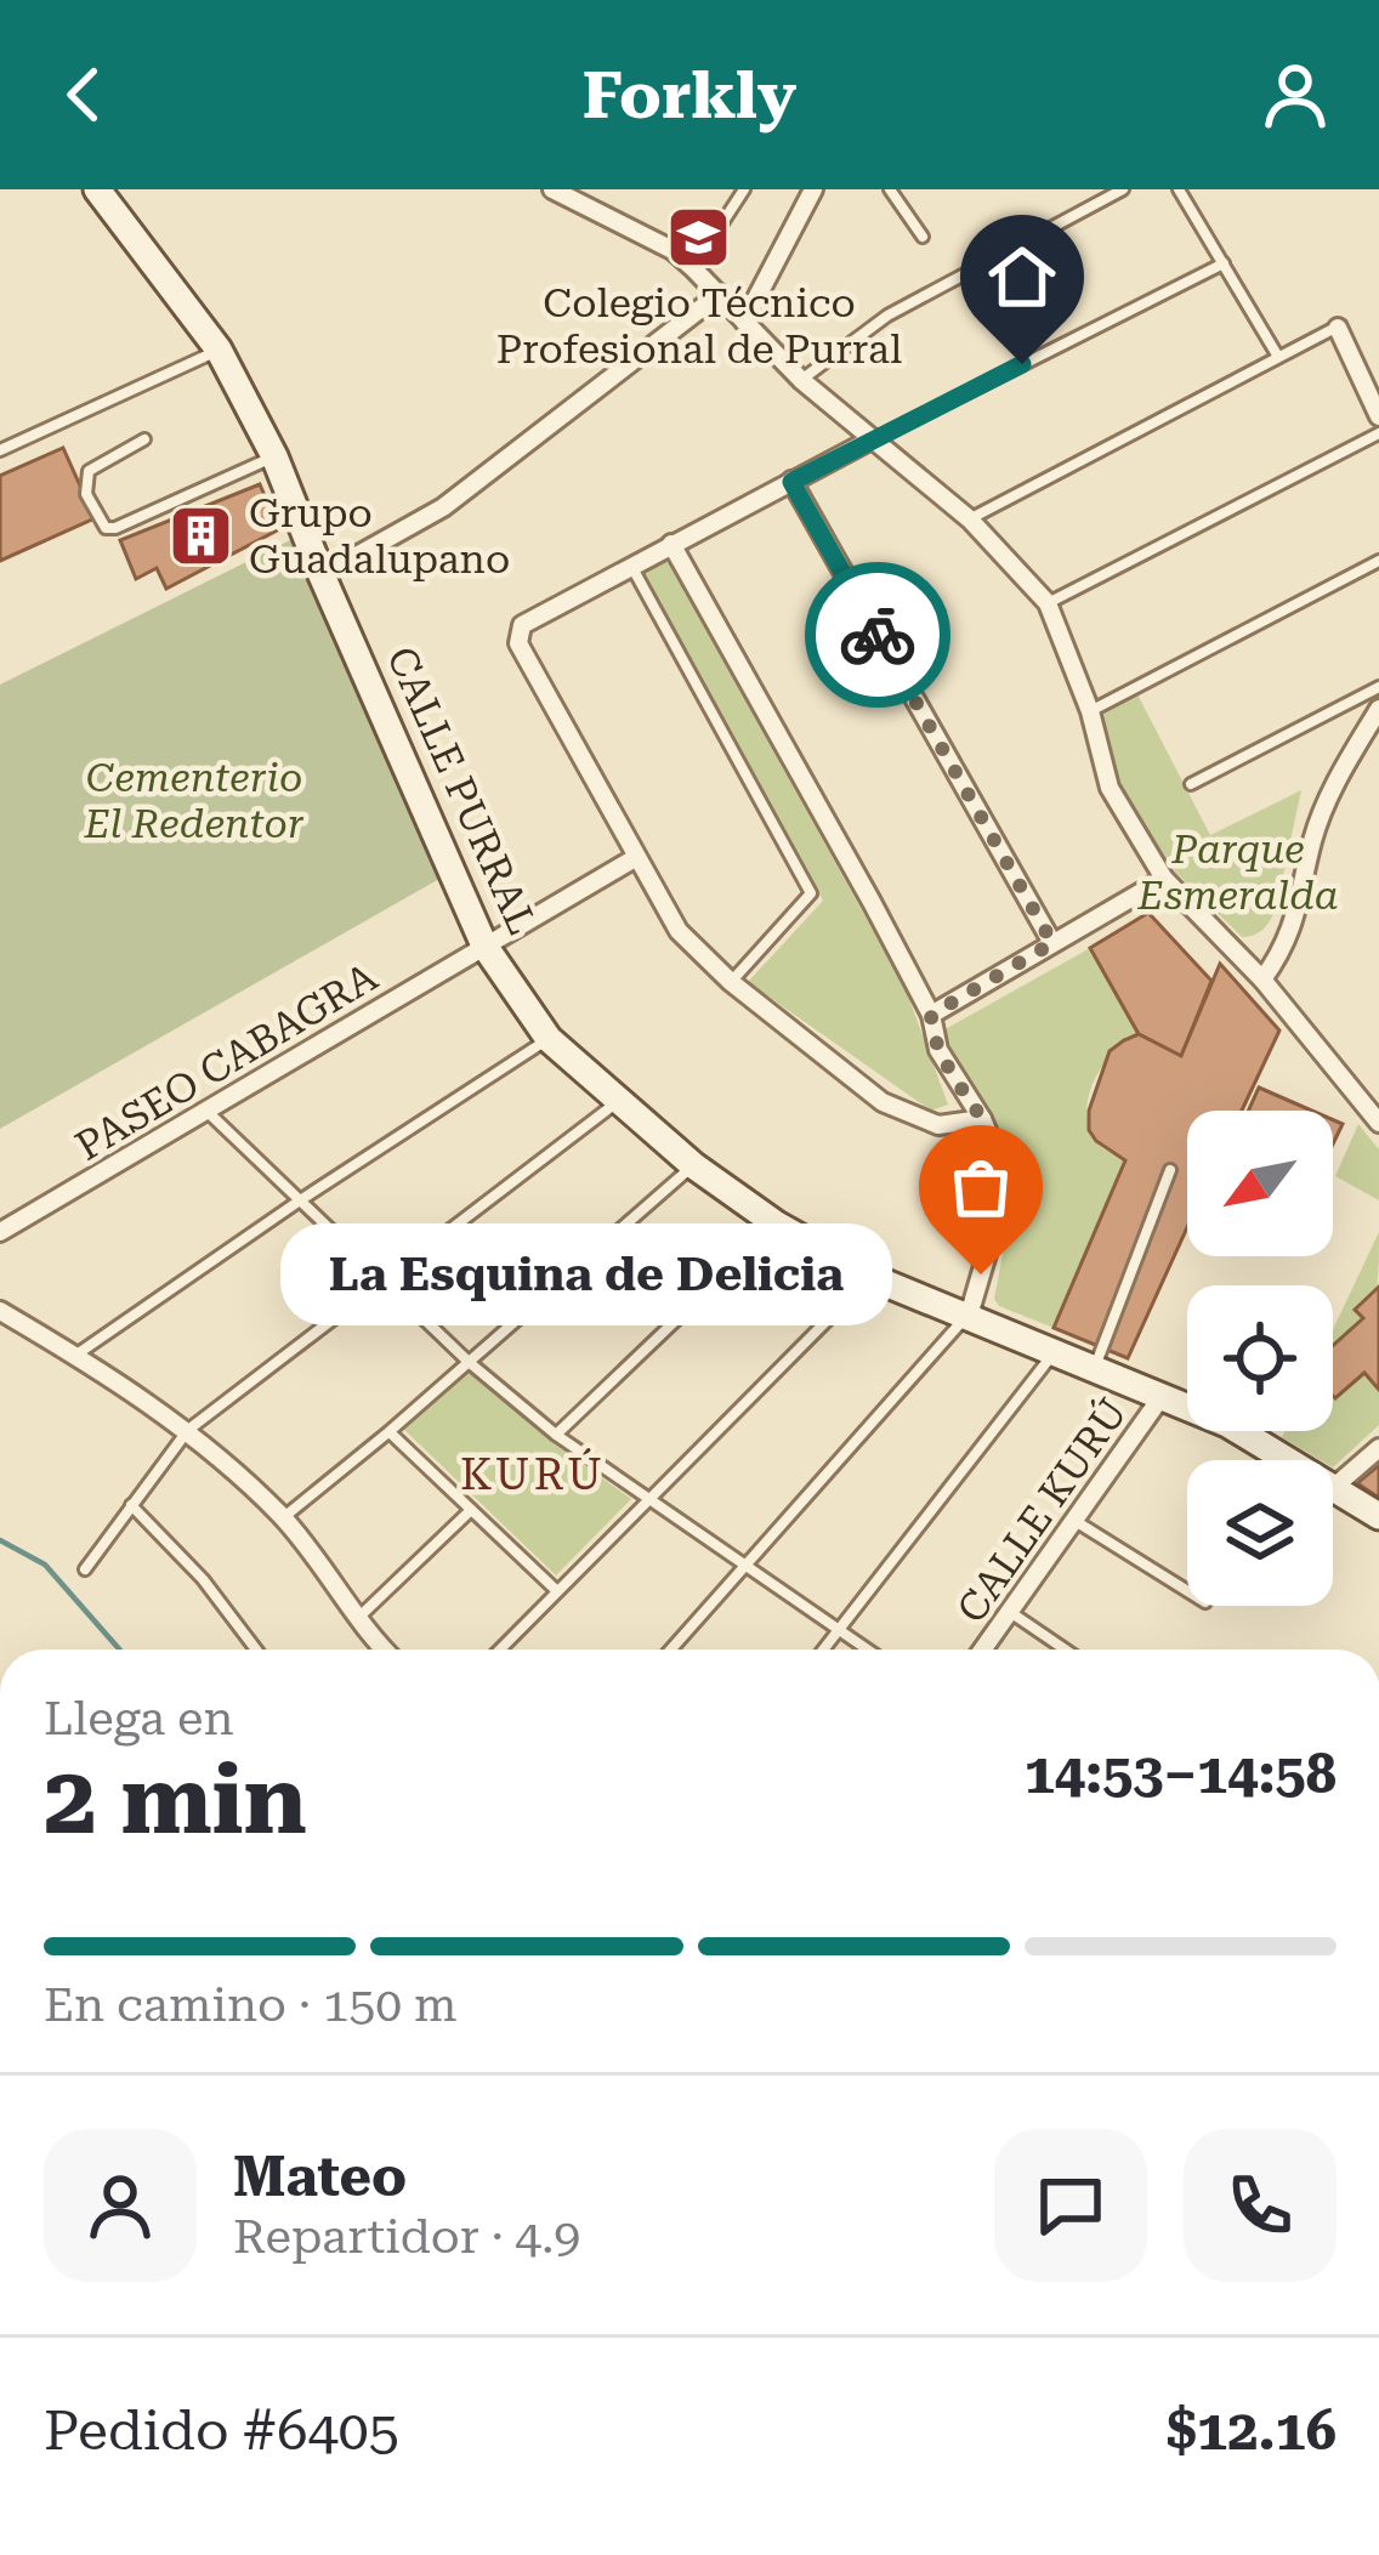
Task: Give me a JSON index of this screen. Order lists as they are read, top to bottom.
{
  "streets": {
    "street": ["CALLE PURRAL", "PASEO CABAGRA", "CALLE KURÚ"]
  },
  "crossings": [
    ["CALLE PURRAL", "PASEO CABAGRA"],
    ["CALLE PURRAL", "CALLE KURÚ"]
  ],
  "districts": ["KURÚ"],
  "parks": ["Cementerio El Redentor", "Parque Esmeralda"],
  "places": {
    "school or university": ["Colegio Técnico Profesional de Purral"],
    "building": ["Grupo Guadalupano"],
    "other": ["La Esquina de Delicia"]
  },
  "north": "bottom left",
  "page": {
    "header": "Forkly",
    "bubble": "La Esquina de Delicia",
    "heading": ["2 min", "Llega en", "14:53–14:58"],
    "panel": [
      "Mateo",
      "Repartidor · 4.9",
      "Pedido #6405",
      "$12.16"
    ],
    "bar": "En camino · 150 m"
  }
}
